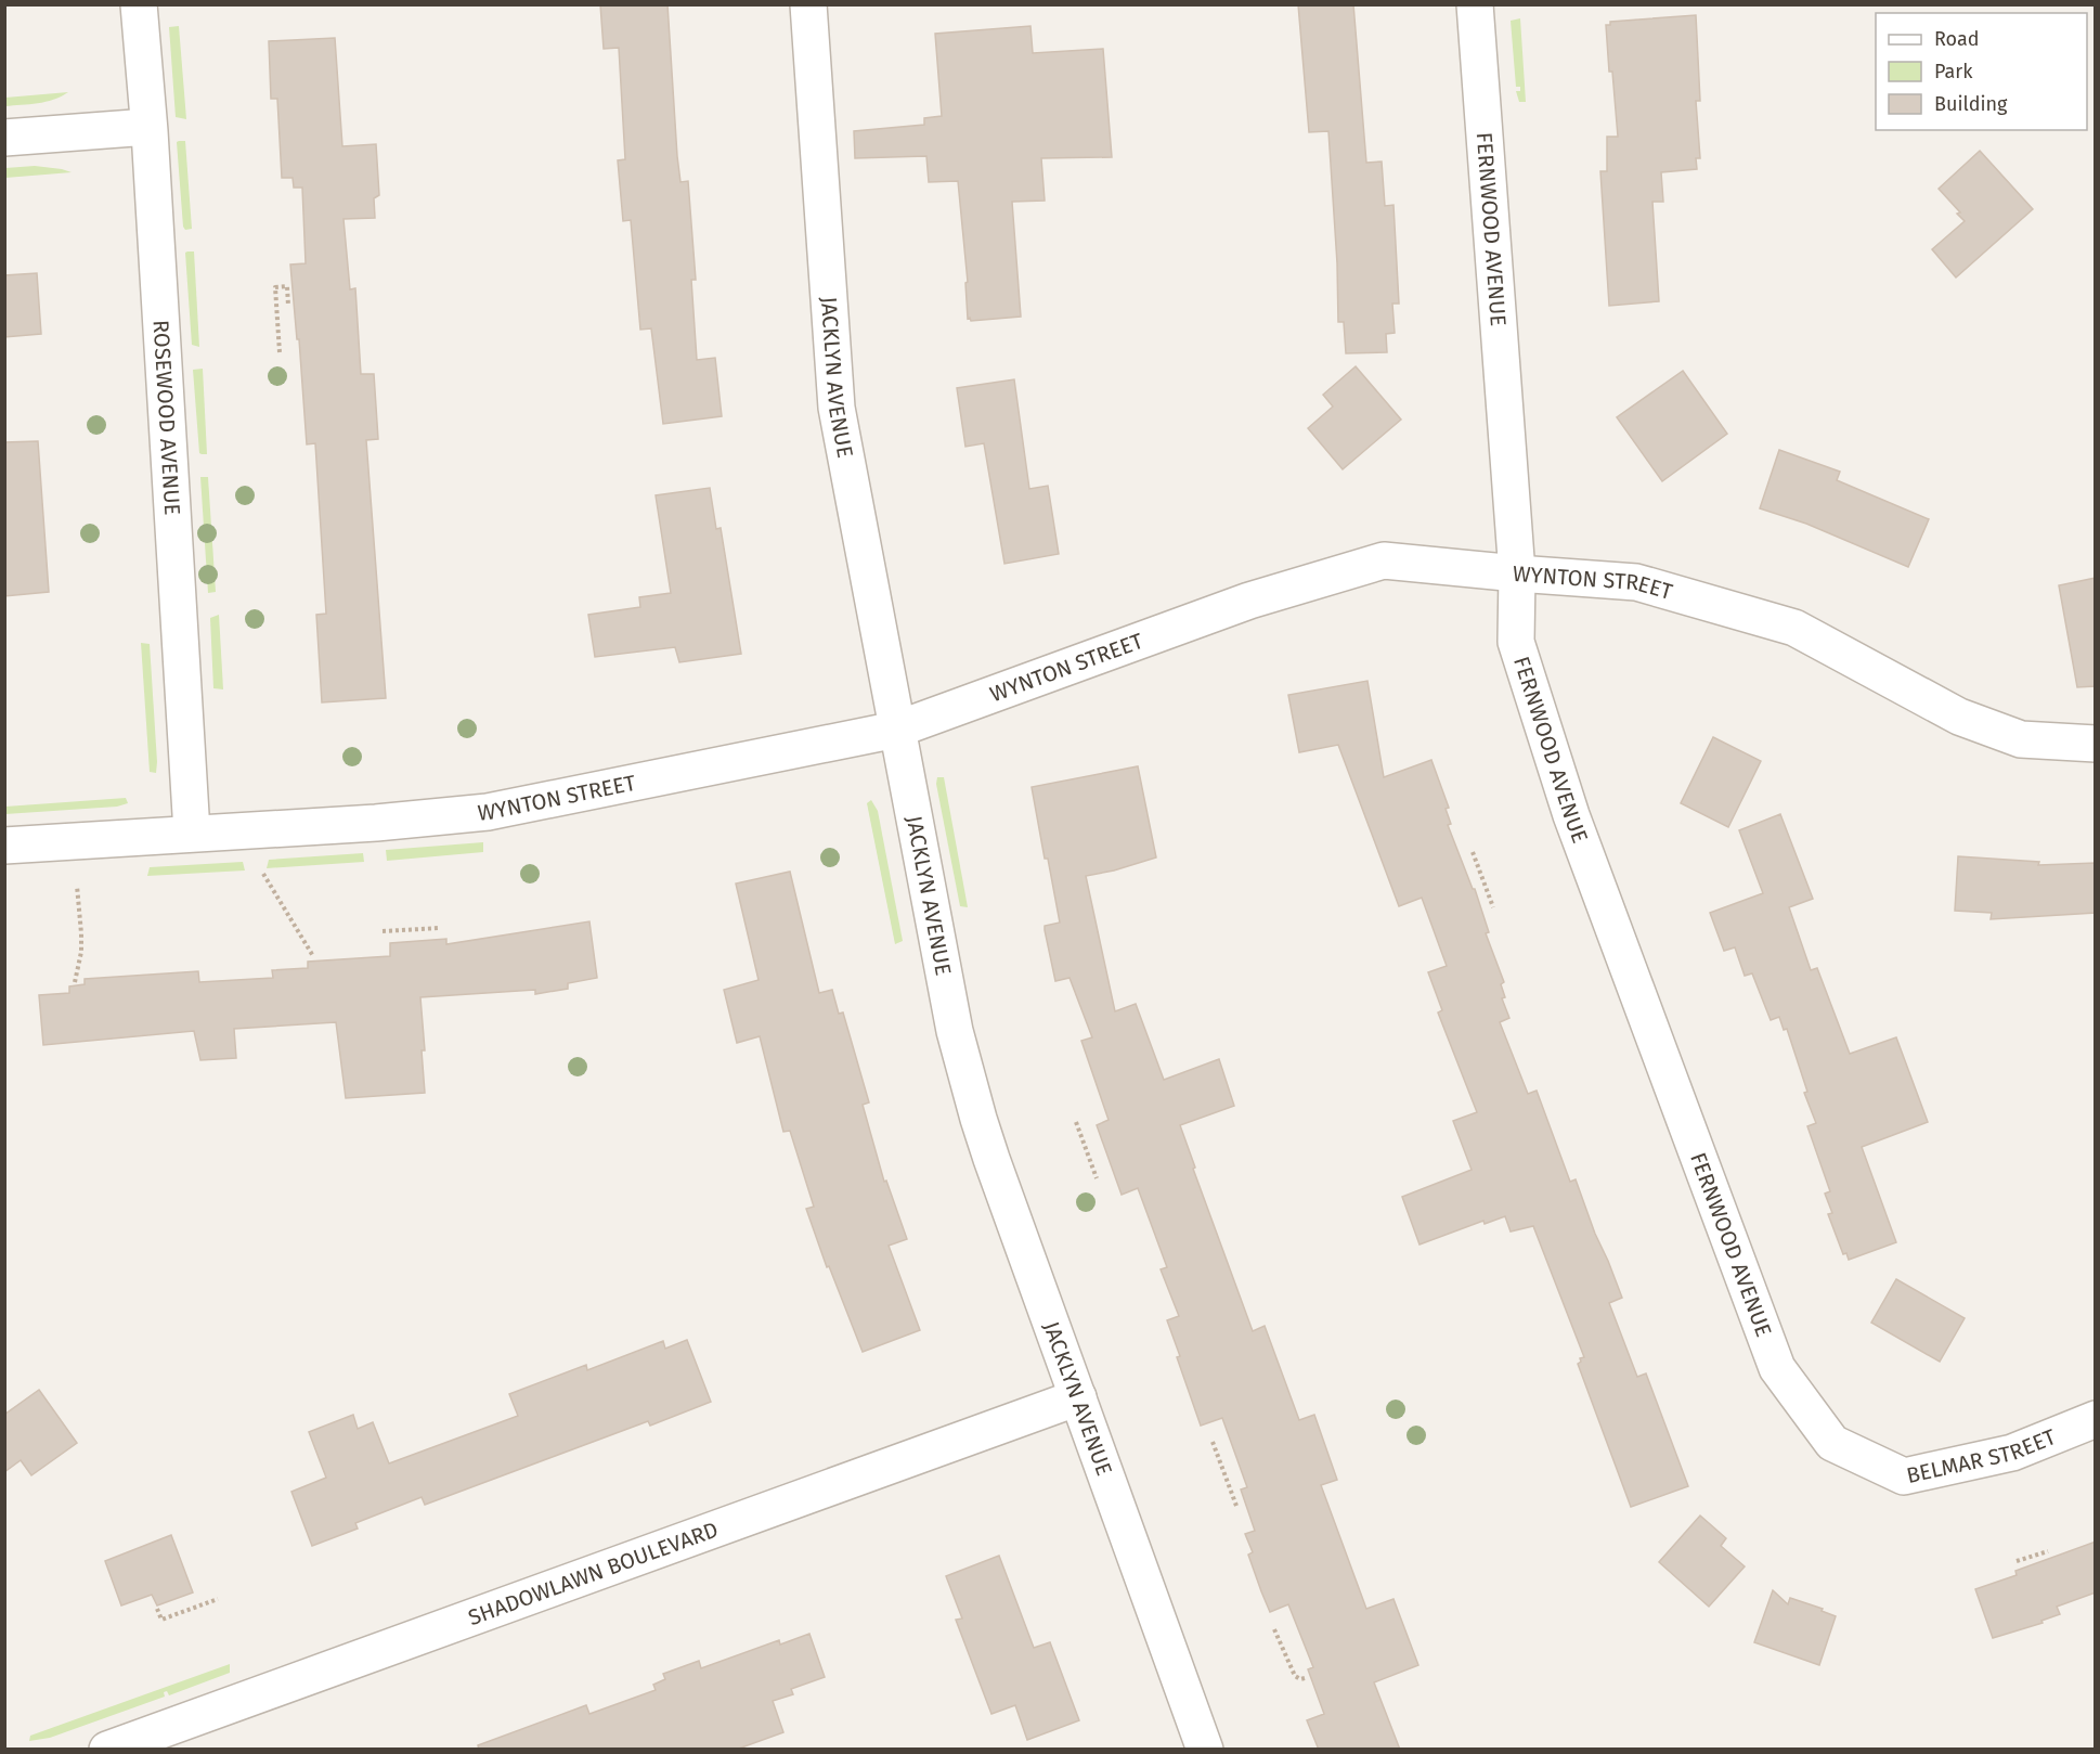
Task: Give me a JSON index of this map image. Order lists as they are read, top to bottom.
{
  "streets": {
    "street": [
      "FERNWOOD AVENUE",
      "JACKLYN AVENUE",
      "ROSEWOOD AVENUE",
      "WYNTON STREET",
      "BELMAR STREET",
      "SHADOWLAWN BOULEVARD"
    ]
  },
  "crossings": [
    ["FERNWOOD AVENUE", "WYNTON STREET"],
    ["FERNWOOD AVENUE", "BELMAR STREET"],
    ["JACKLYN AVENUE", "WYNTON STREET"],
    ["JACKLYN AVENUE", "SHADOWLAWN BOULEVARD"],
    ["ROSEWOOD AVENUE", "WYNTON STREET"]
  ],
  "legend": ["Road", "Park", "Building"]
}
